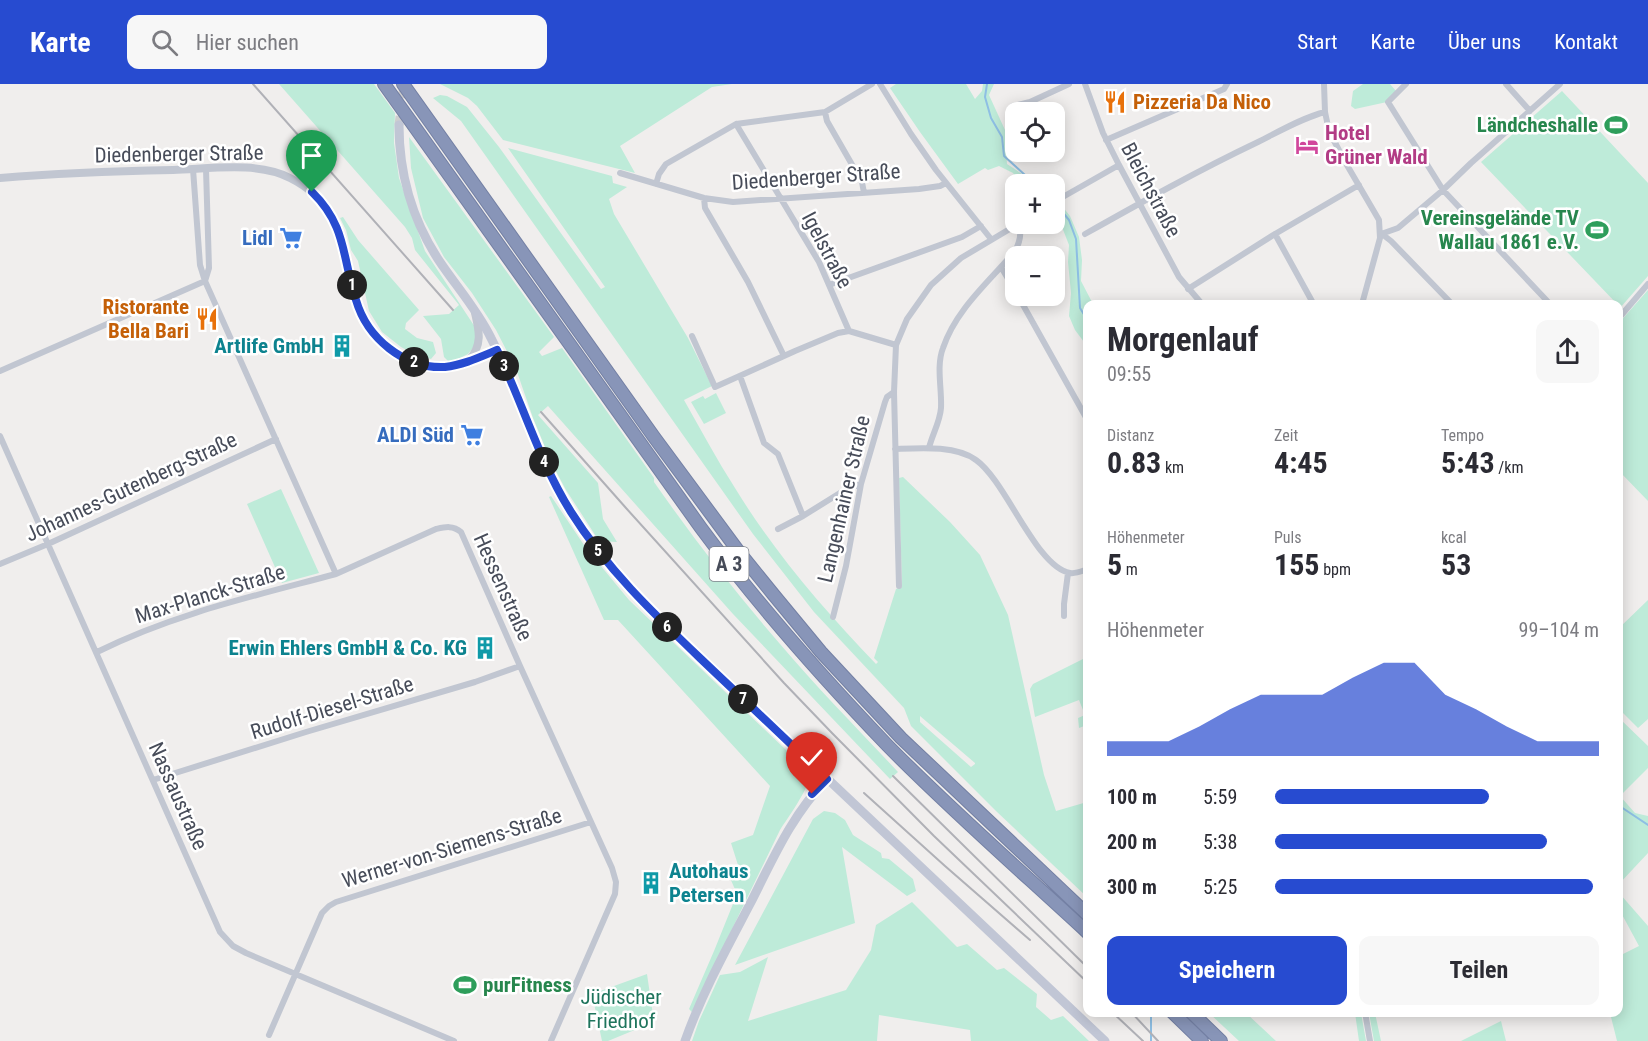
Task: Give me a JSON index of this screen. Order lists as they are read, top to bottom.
{
  "streets": {
    "highway": ["A 3"],
    "street": [
      "Diedenberger Straße",
      "Bleichstraße",
      "Igelstraße",
      "Johannes-Gutenberg-Straße",
      "Langenhainer Straße",
      "Hessenstraße",
      "Max-Planck-Straße",
      "Rudolf-Diesel-Straße",
      "Nassaustraße",
      "Werner-von-Siemens-Straße"
    ]
  },
  "crossings": [
    ["Diedenberger Straße", "Igelstraße"],
    ["Johannes-Gutenberg-Straße", "Nassaustraße"],
    ["Hessenstraße", "Max-Planck-Straße"],
    ["Hessenstraße", "Rudolf-Diesel-Straße"],
    ["Hessenstraße", "Werner-von-Siemens-Straße"],
    ["Max-Planck-Straße", "Nassaustraße"],
    ["Rudolf-Diesel-Straße", "Nassaustraße"],
    ["Nassaustraße", "Werner-von-Siemens-Straße"]
  ],
  "parks": ["Jüdischer Friedhof"],
  "places": {
    "restaurant": ["Pizzeria Da Nico", "Ristorante Bella Bari"],
    "sports": ["Ländcheshalle", "Vereinsgelände TV Wallau 1861 e.V.", "purFitness"],
    "hotel": ["Hotel Grüner Wald"],
    "supermarket": ["Lidl", "ALDI Süd"],
    "building": ["Artlife GmbH", "Erwin Ehlers GmbH & Co. KG", "Autohaus Petersen"]
  },
  "page": {
    "header": "Karte",
    "search": "Hier suchen",
    "nav": [
      "Start",
      "Karte",
      "Über uns",
      "Kontakt"
    ],
    "map_buttons": ["+", "−"],
    "pins": [
      "1",
      "2",
      "3",
      "4",
      "5",
      "6",
      "7"
    ],
    "heading": ["Morgenlauf", "09:55"],
    "stats": [
      ["Distanz", "0.83 km"],
      ["Zeit", "4:45"],
      ["Tempo", "5:43 /km"],
      ["Höhenmeter", "5 m"],
      ["Puls", "155 bpm"],
      ["kcal", "53"]
    ],
    "chart": ["Höhenmeter", "99–104 m"],
    "list": [
      {
        "name": "100 m",
        "note": "5:59"
      },
      {
        "name": "200 m",
        "note": "5:38"
      },
      {
        "name": "300 m",
        "note": "5:25"
      }
    ],
    "buttons": ["Speichern", "Teilen"]
  }
}
